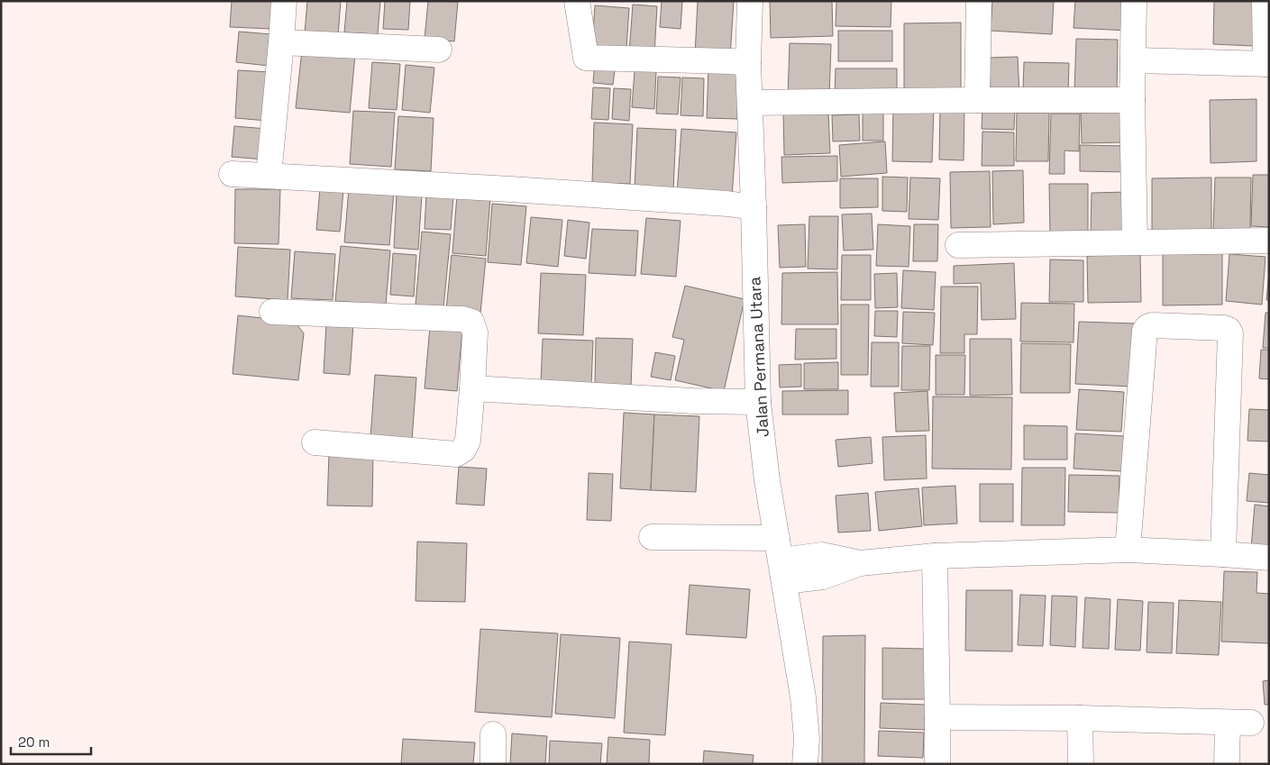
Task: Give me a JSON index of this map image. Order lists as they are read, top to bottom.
{
  "streets": {
    "street": ["Jalan Permana Utara"]
  },
  "scale_bar": "20 m"
}
